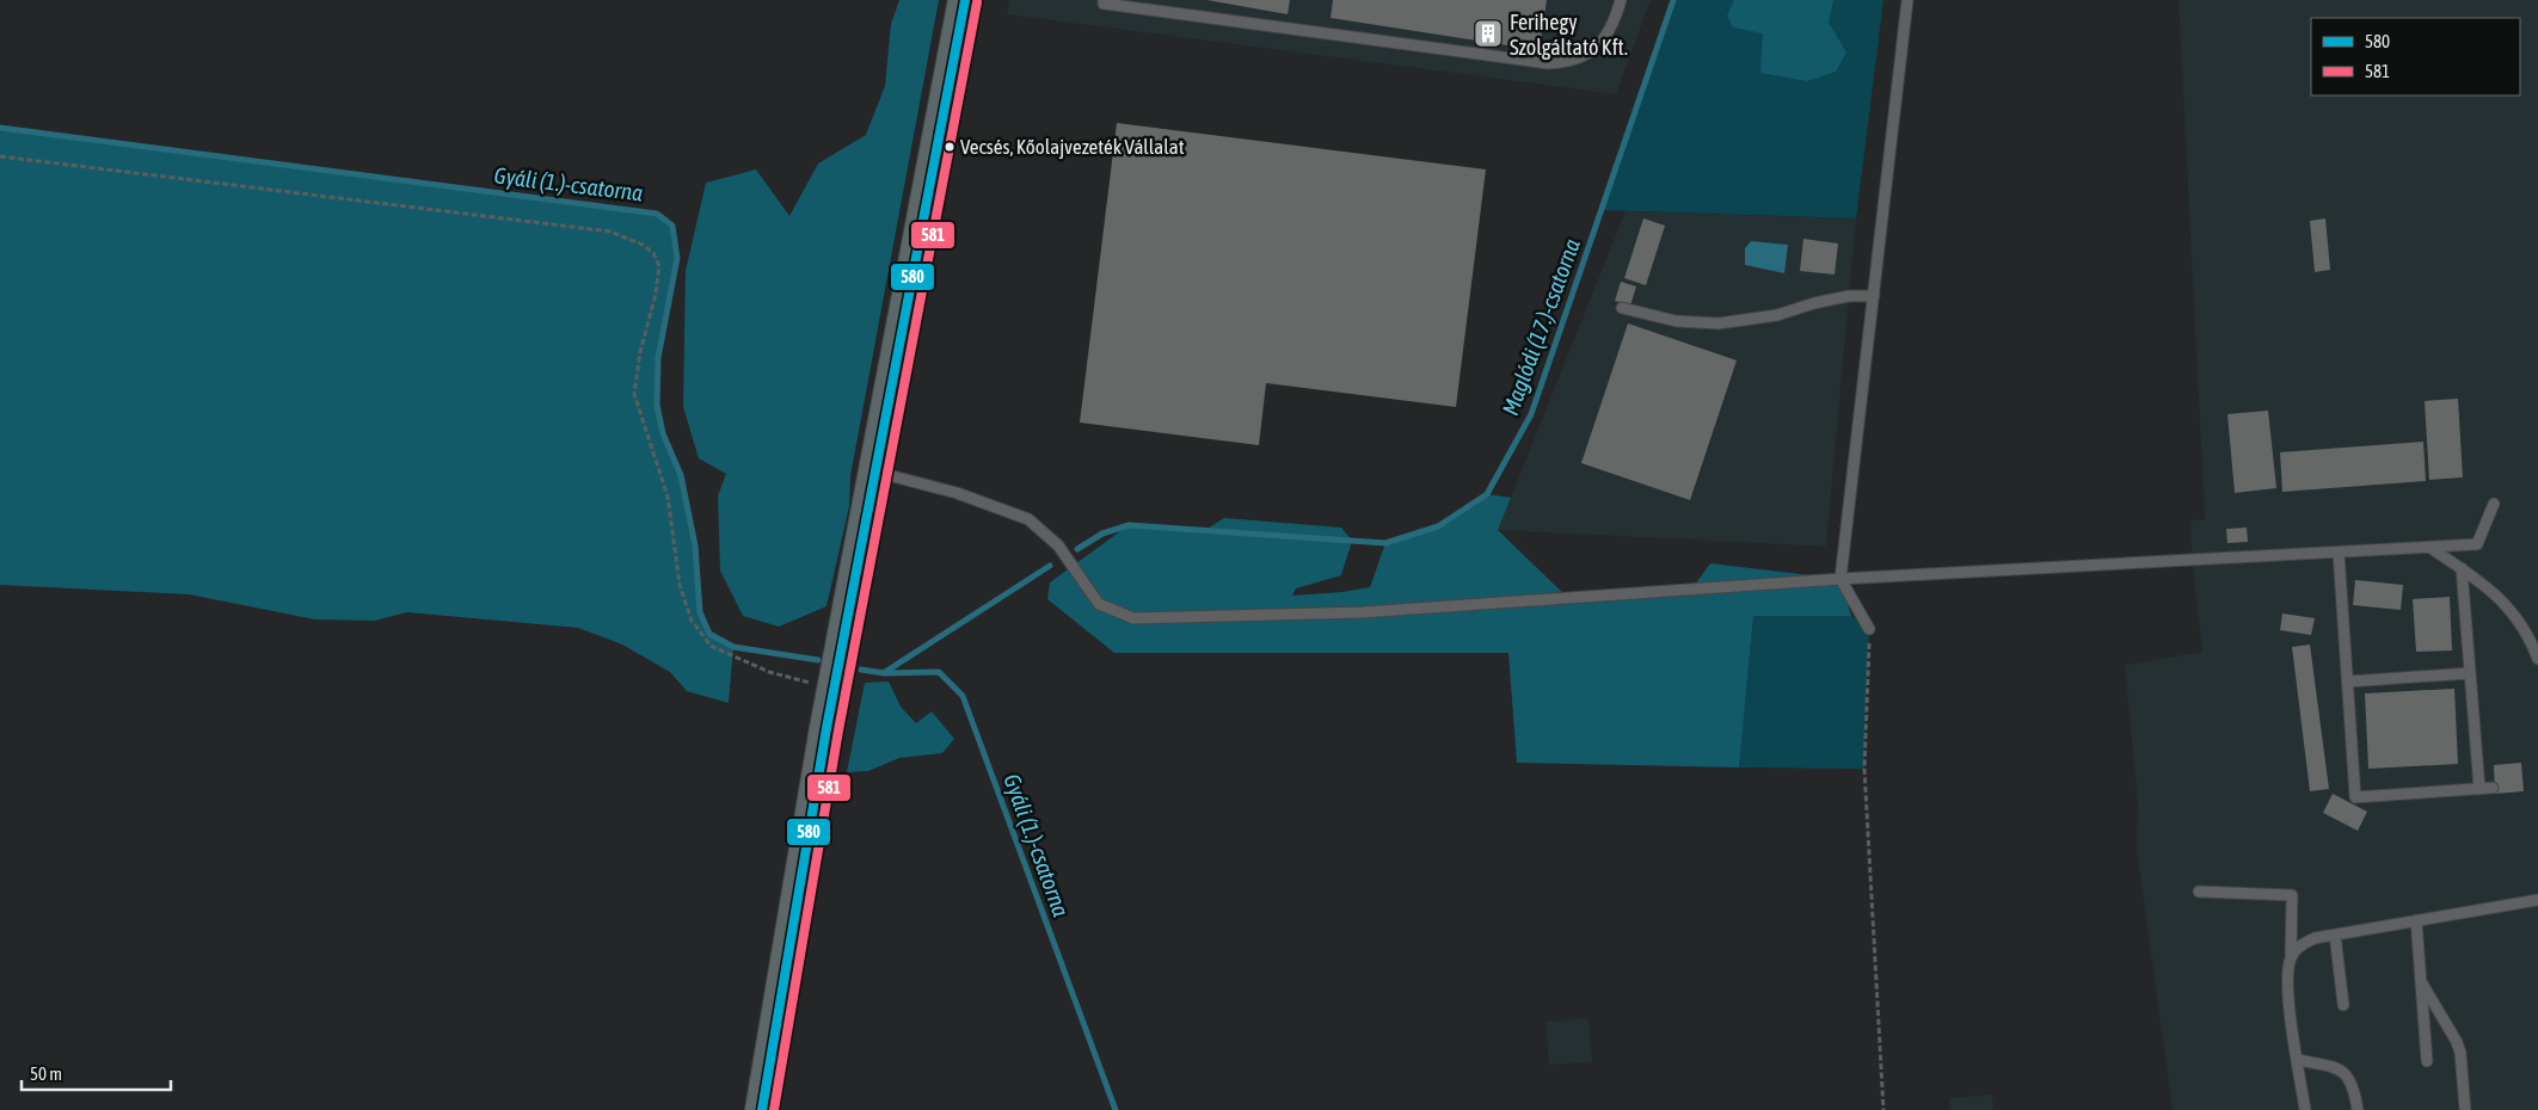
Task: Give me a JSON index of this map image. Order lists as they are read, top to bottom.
{
  "water": ["Gyáli (1.)-csatorna", "Maglódi (17.)-csatorna"],
  "places": {
    "building": ["Ferihegy Szolgáltató Kft."],
    "other": ["Vecsés, Kőolajvezeték Vállalat"]
  },
  "lines": ["transit line 580", "transit line 581"],
  "legend": ["580", "581"],
  "scale_bar": "50 m"
}
